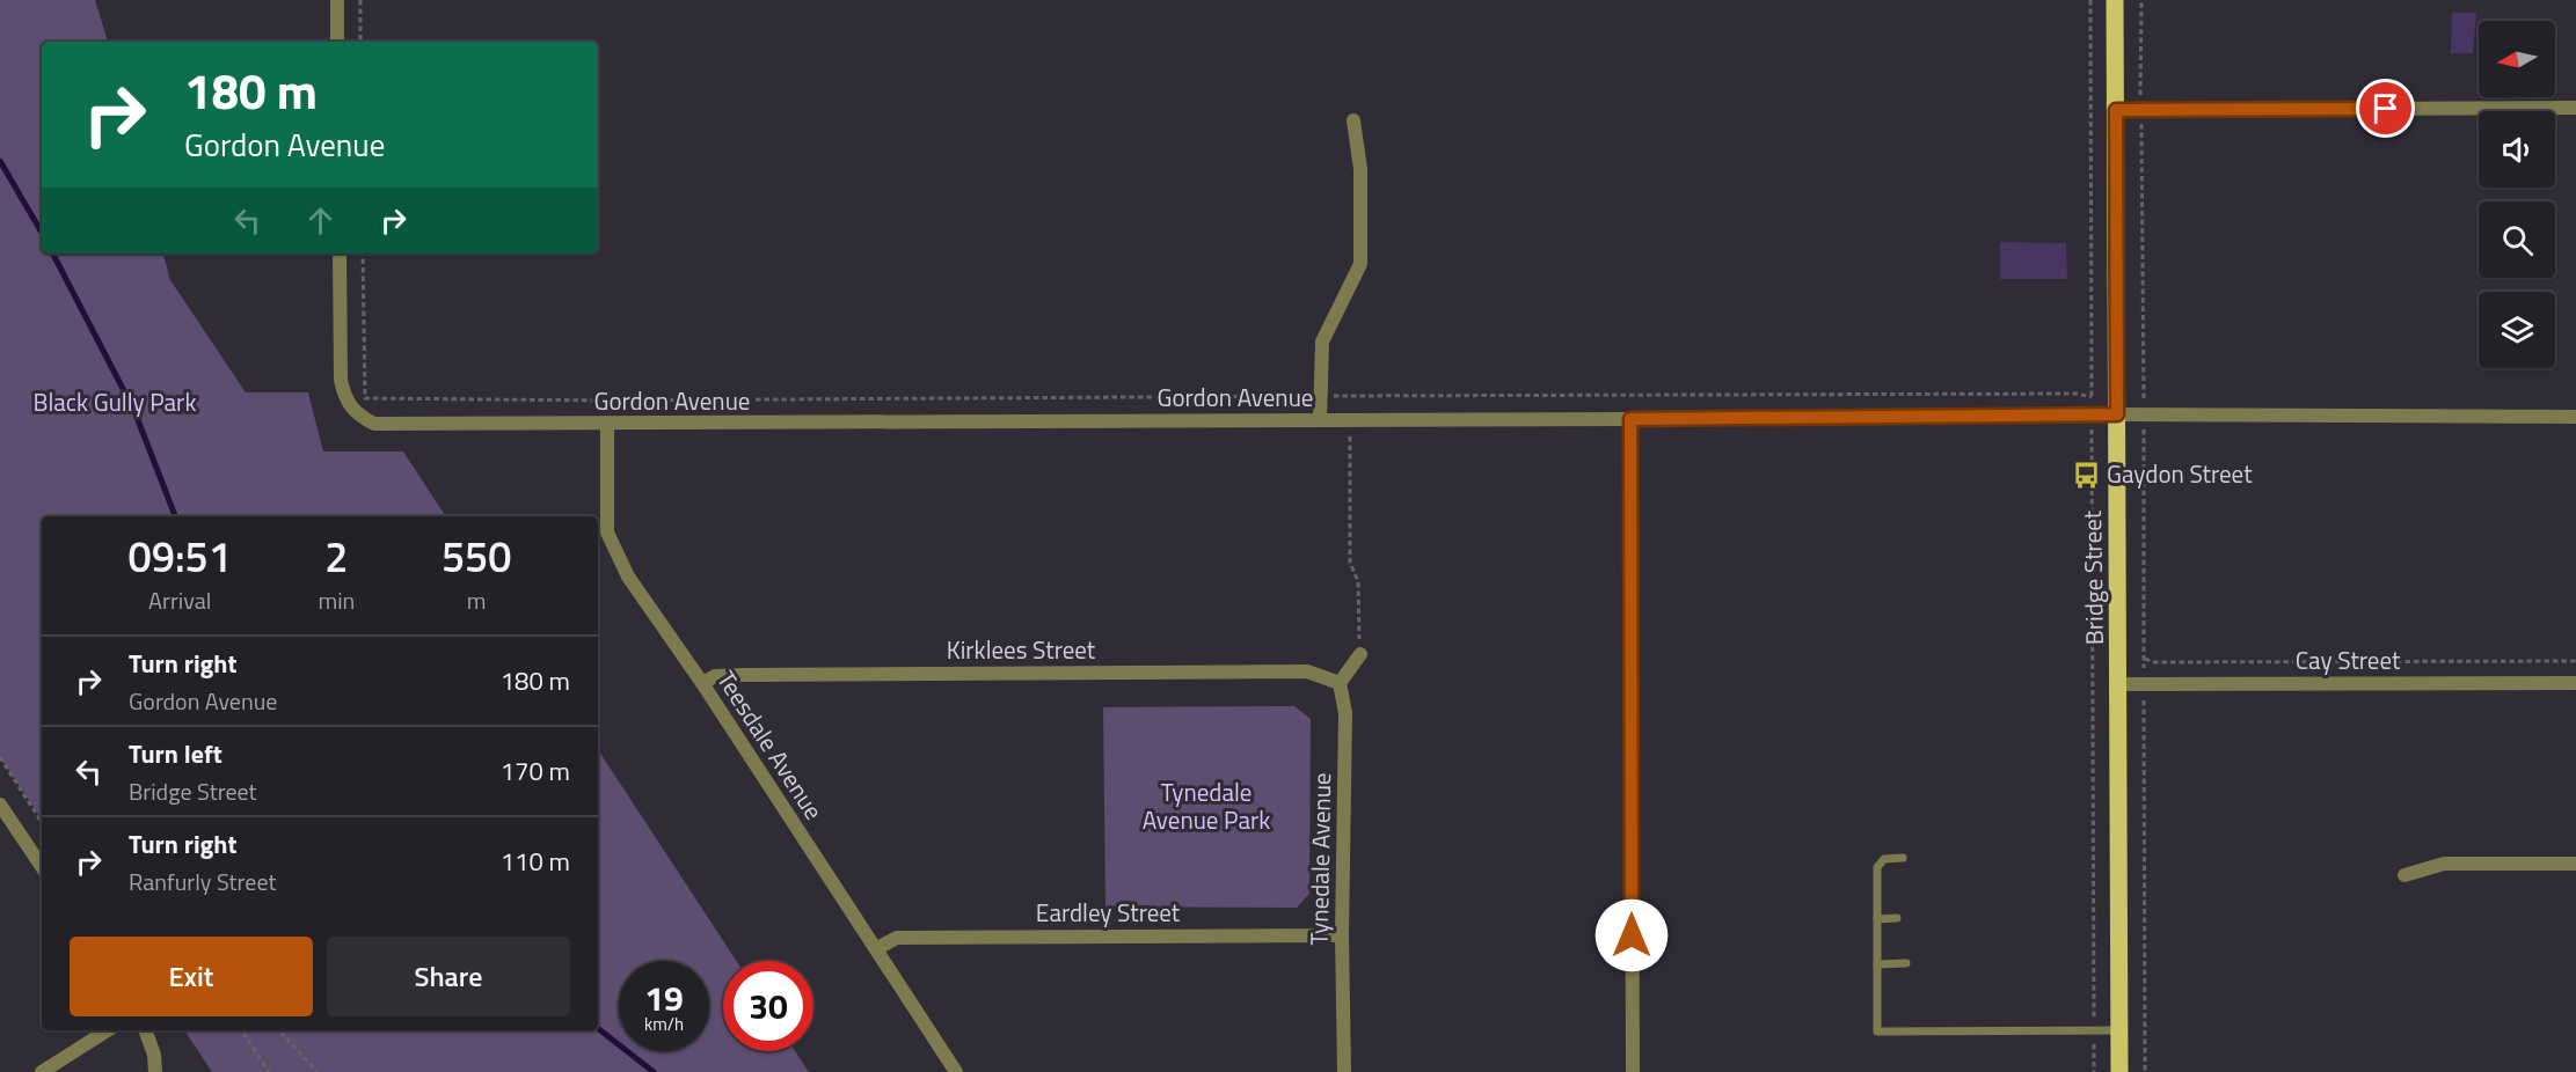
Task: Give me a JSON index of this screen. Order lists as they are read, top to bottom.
{
  "streets": {
    "main road": ["Bridge Street"],
    "street": [
      "Gordon Avenue",
      "Kirklees Street",
      "Cay Street",
      "Teesdale Avenue",
      "Tynedale Avenue",
      "Eardley Street"
    ]
  },
  "crossings": [
    ["Gordon Avenue", "Bridge Street"],
    ["Gordon Avenue", "Teesdale Avenue"],
    ["Bridge Street", "Cay Street"],
    ["Kirklees Street", "Teesdale Avenue"],
    ["Kirklees Street", "Tynedale Avenue"],
    ["Teesdale Avenue", "Eardley Street"],
    ["Tynedale Avenue", "Eardley Street"]
  ],
  "parks": ["Black Gully Park", "Tynedale Avenue Park"],
  "places": {
    "bus stop": ["Gaydon Street"]
  },
  "north": "left",
  "page": {
    "turn": ["180 m", "Gordon Avenue"],
    "eta": [
      "09:51",
      "Arrival",
      "2",
      "min",
      "550",
      "m"
    ],
    "list": [
      {
        "name": "Turn right",
        "note": "Gordon Avenue",
        "value": "180 m"
      },
      {
        "name": "Turn left",
        "note": "Bridge Street",
        "value": "170 m"
      },
      {
        "name": "Turn right",
        "note": "Ranfurly Street",
        "value": "110 m"
      }
    ],
    "buttons": ["Exit", "Share"],
    "speed": "19 km/h",
    "limit": "30"
  }
}
